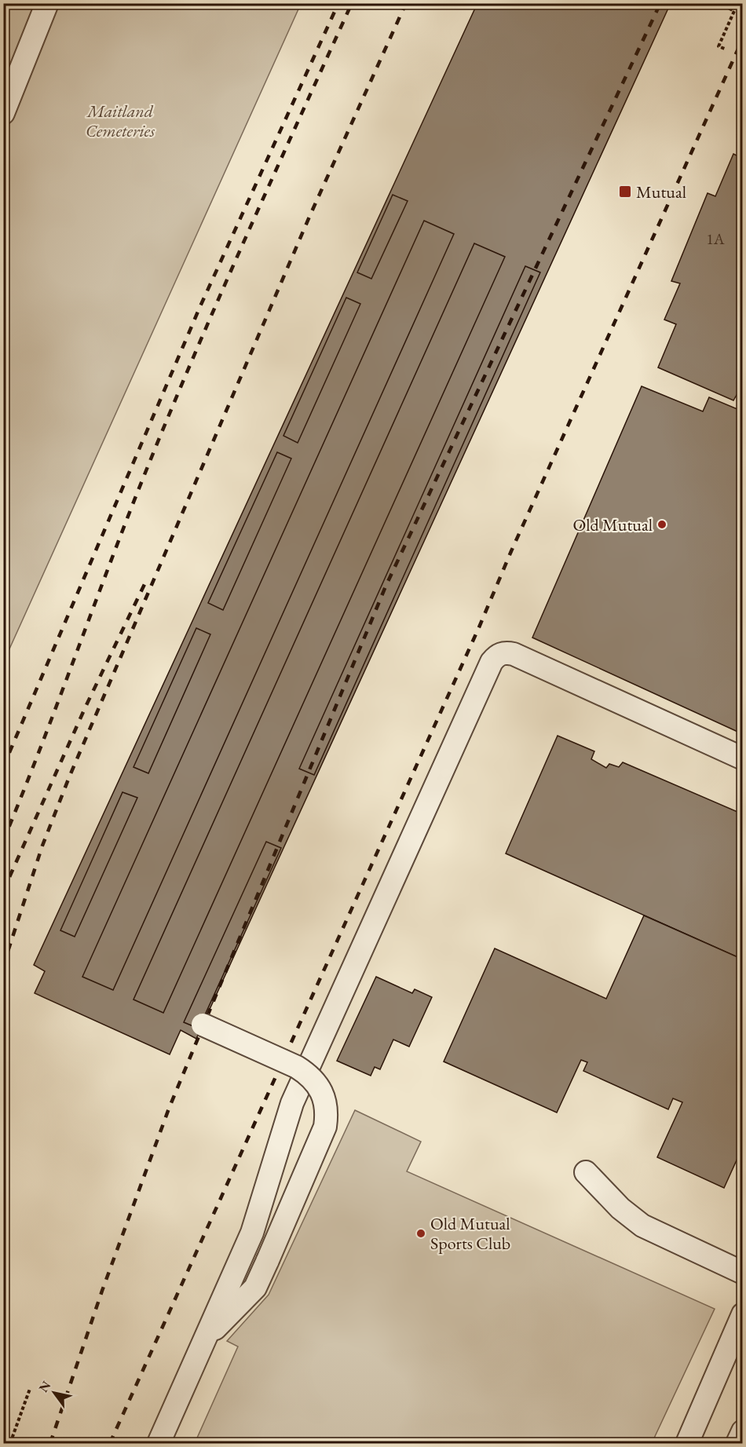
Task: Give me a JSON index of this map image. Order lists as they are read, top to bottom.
{
  "parks": ["Maitland Cemeteries"],
  "places": {
    "transit": ["Mutual"],
    "other": ["Old Mutual", "Old Mutual Sports Club"]
  },
  "house_numbers": ["1A"],
  "north": "top left"
}
